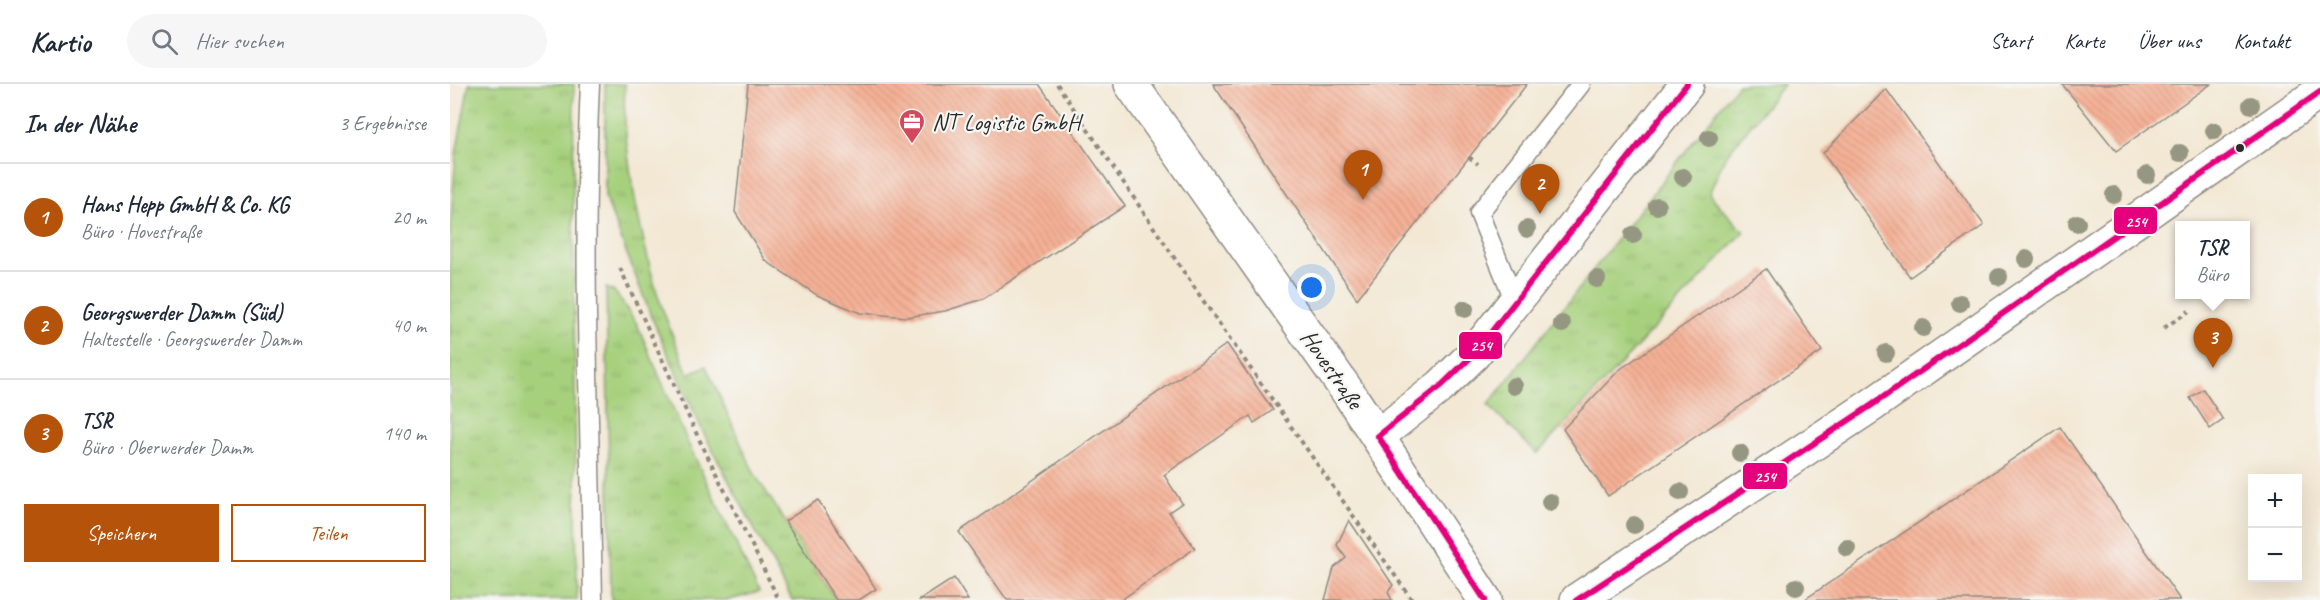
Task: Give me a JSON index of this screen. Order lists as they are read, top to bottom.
{
  "streets": {
    "street": ["Hovestraße"]
  },
  "places": {
    "office": ["NT Logistic GmbH"]
  },
  "lines": ["transit line 254"],
  "page": {
    "header": "Kartio",
    "search": "Hier suchen",
    "nav": [
      "Start",
      "Karte",
      "Über uns",
      "Kontakt"
    ],
    "heading": ["In der Nähe", "3 Ergebnisse"],
    "pins": ["1", "2", "3"],
    "list": [
      {
        "mark": "1",
        "name": "Hans Hepp GmbH & Co. KG",
        "note": "Büro · Hovestraße",
        "value": "20 m"
      },
      {
        "mark": "2",
        "name": "Georgswerder Damm (Süd)",
        "note": "Haltestelle · Georgswerder Damm",
        "value": "40 m"
      },
      {
        "mark": "3",
        "name": "TSR",
        "note": "Büro · Oberwerder Damm",
        "value": "140 m"
      }
    ],
    "popup": ["TSR", "Büro"],
    "map_buttons": ["+", "−"],
    "buttons": ["Speichern", "Teilen"]
  }
}
